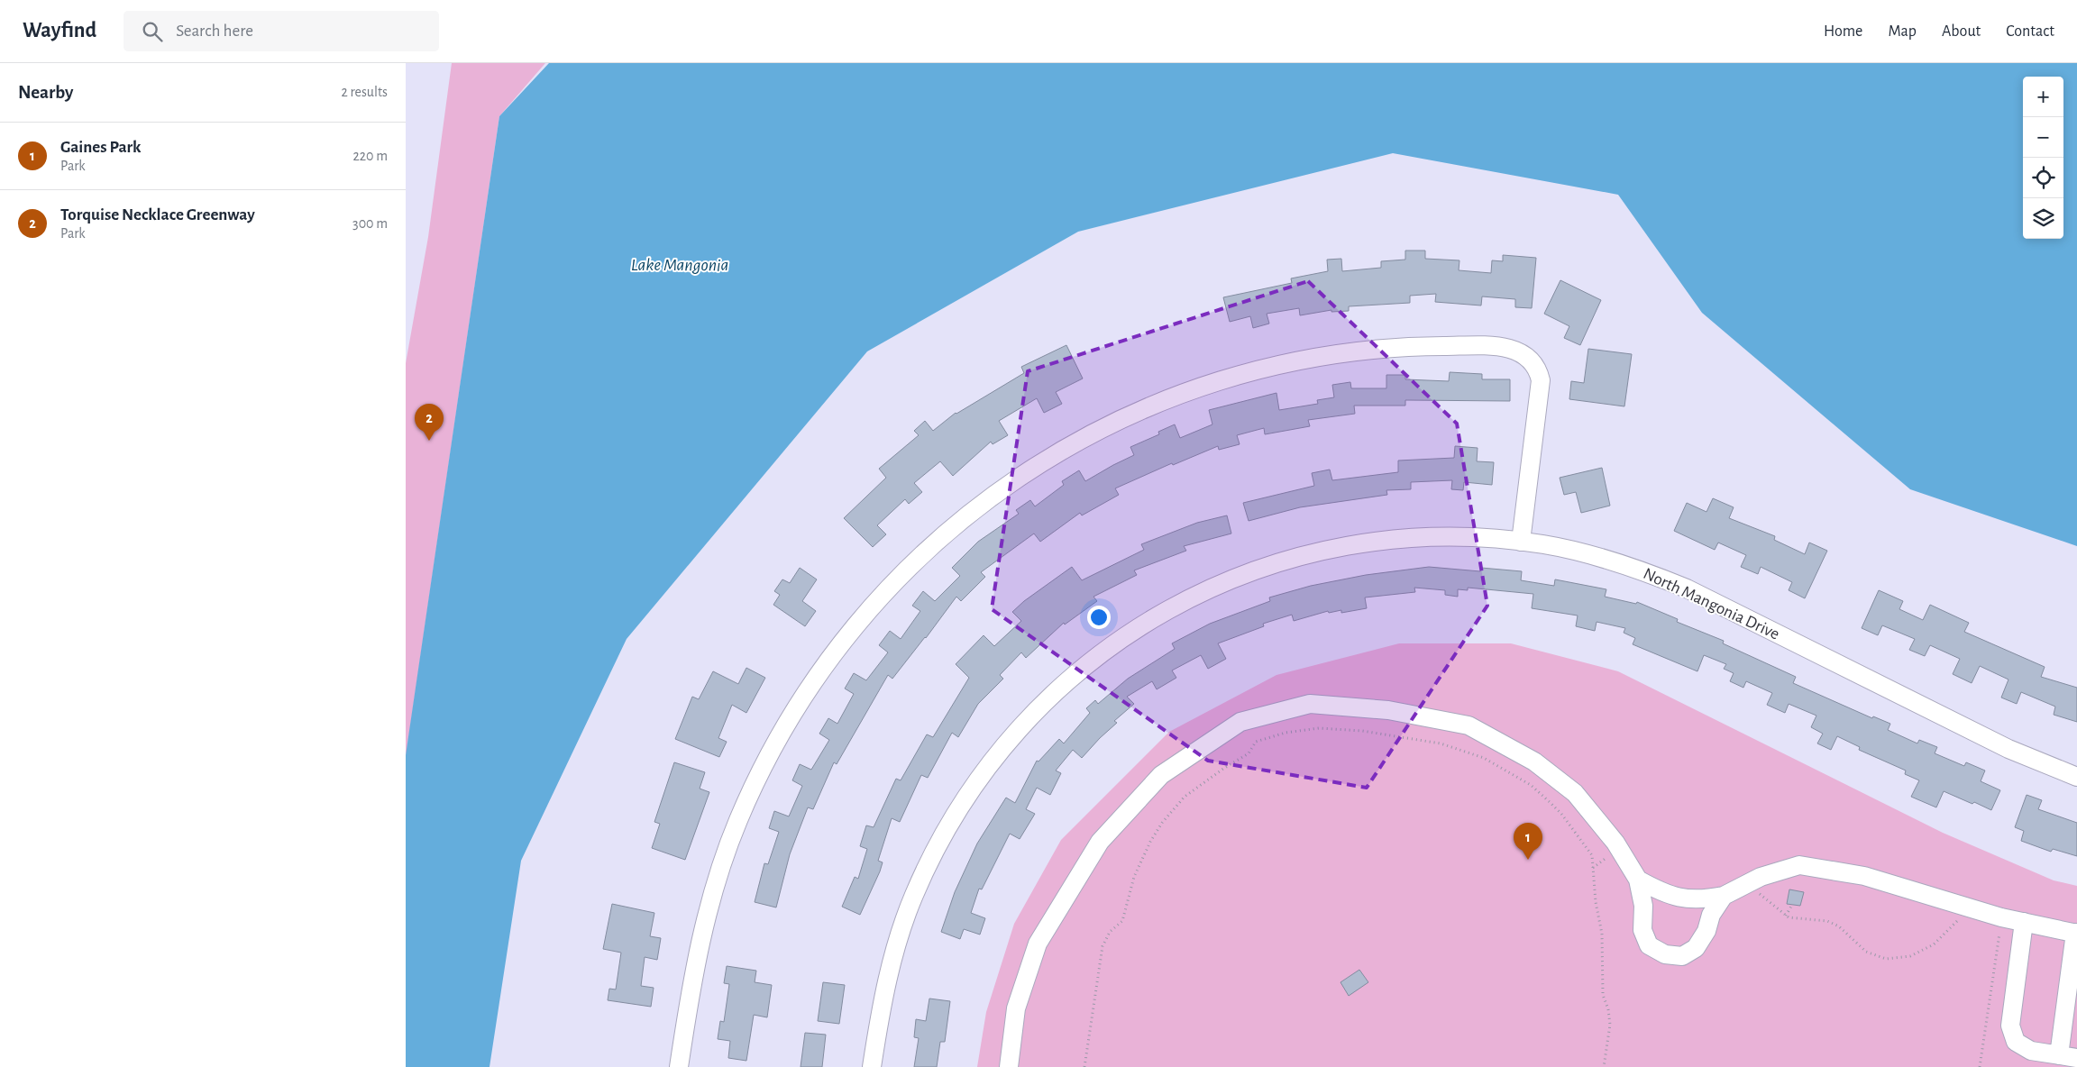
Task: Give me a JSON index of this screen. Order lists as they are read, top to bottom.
{
  "streets": {
    "street": ["North Mangonia Drive"]
  },
  "water": ["Lake Mangonia"],
  "page": {
    "header": "Wayfind",
    "search": "Search here",
    "nav": [
      "Home",
      "Map",
      "About",
      "Contact"
    ],
    "heading": ["Nearby", "2 results"],
    "map_buttons": ["+", "−"],
    "list": [
      {
        "mark": "1",
        "name": "Gaines Park",
        "note": "Park",
        "value": "220 m"
      },
      {
        "mark": "2",
        "name": "Torquise Necklace Greenway",
        "note": "Park",
        "value": "300 m"
      }
    ],
    "pins": ["2", "1"]
  }
}
